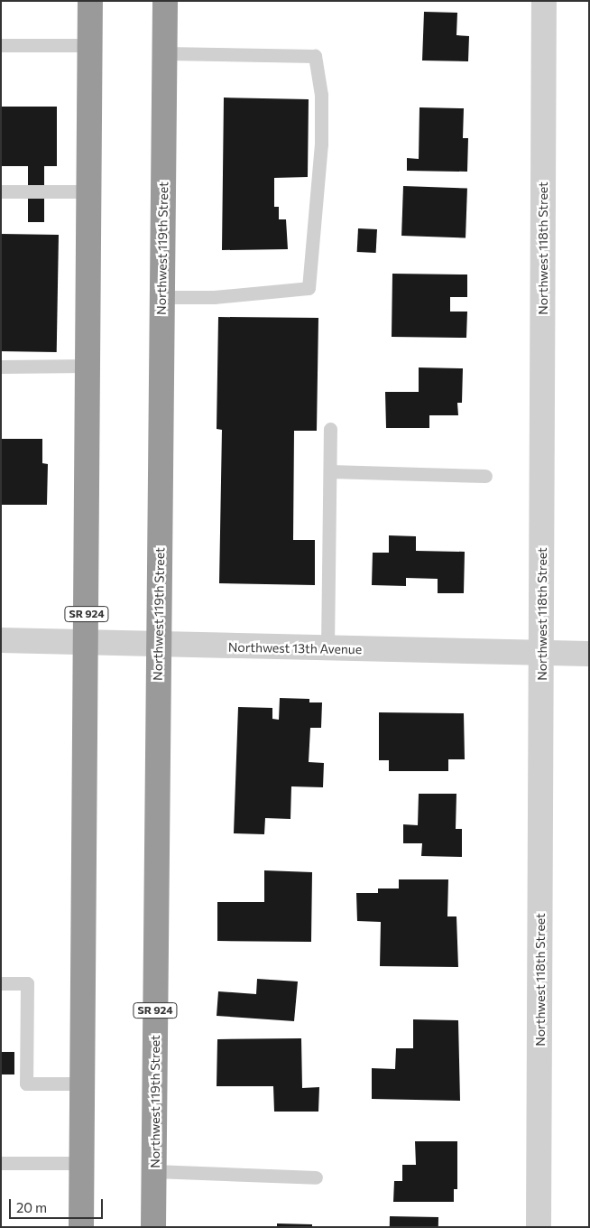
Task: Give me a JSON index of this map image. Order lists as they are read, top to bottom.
{
  "streets": {
    "highway": ["Northwest 119th Street", "SR 924"],
    "street": ["Northwest 118th Street", "Northwest 13th Avenue"]
  },
  "crossings": [
    ["Northwest 119th Street", "Northwest 13th Avenue"],
    ["Northwest 118th Street", "Northwest 13th Avenue"],
    ["SR 924", "Northwest 13th Avenue"]
  ],
  "scale_bar": "20 m"
}
